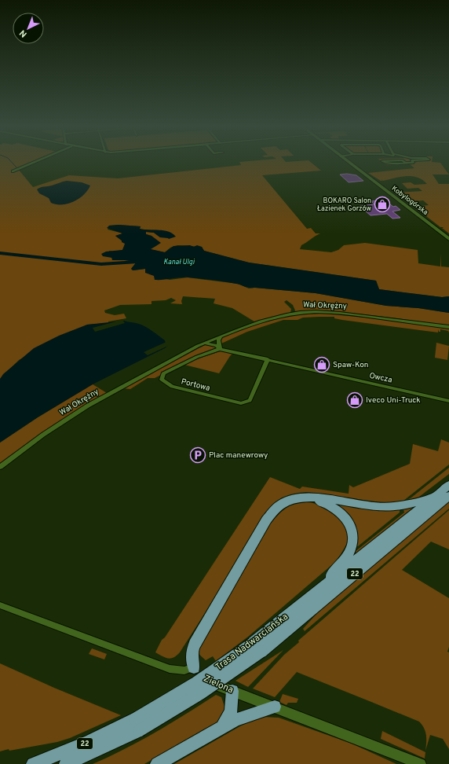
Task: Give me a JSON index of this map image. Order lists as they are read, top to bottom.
{
  "streets": {
    "main road": ["22", "Trasa Nadwarciańska"],
    "street": [
      "Kobylogórska",
      "Wał Okrężny",
      "Owcza",
      "Portowa",
      "Zielona"
    ]
  },
  "crossings": [
    ["Owcza", "Portowa"]
  ],
  "water": ["Kanał Ulgi"],
  "places": {
    "shop": ["BOKARO Salon Łazienek Gorzów", "Spaw-Kon", "Iveco Uni-Truck"],
    "parking": ["Plac manewrowy"]
  },
  "north": "bottom left"
}
